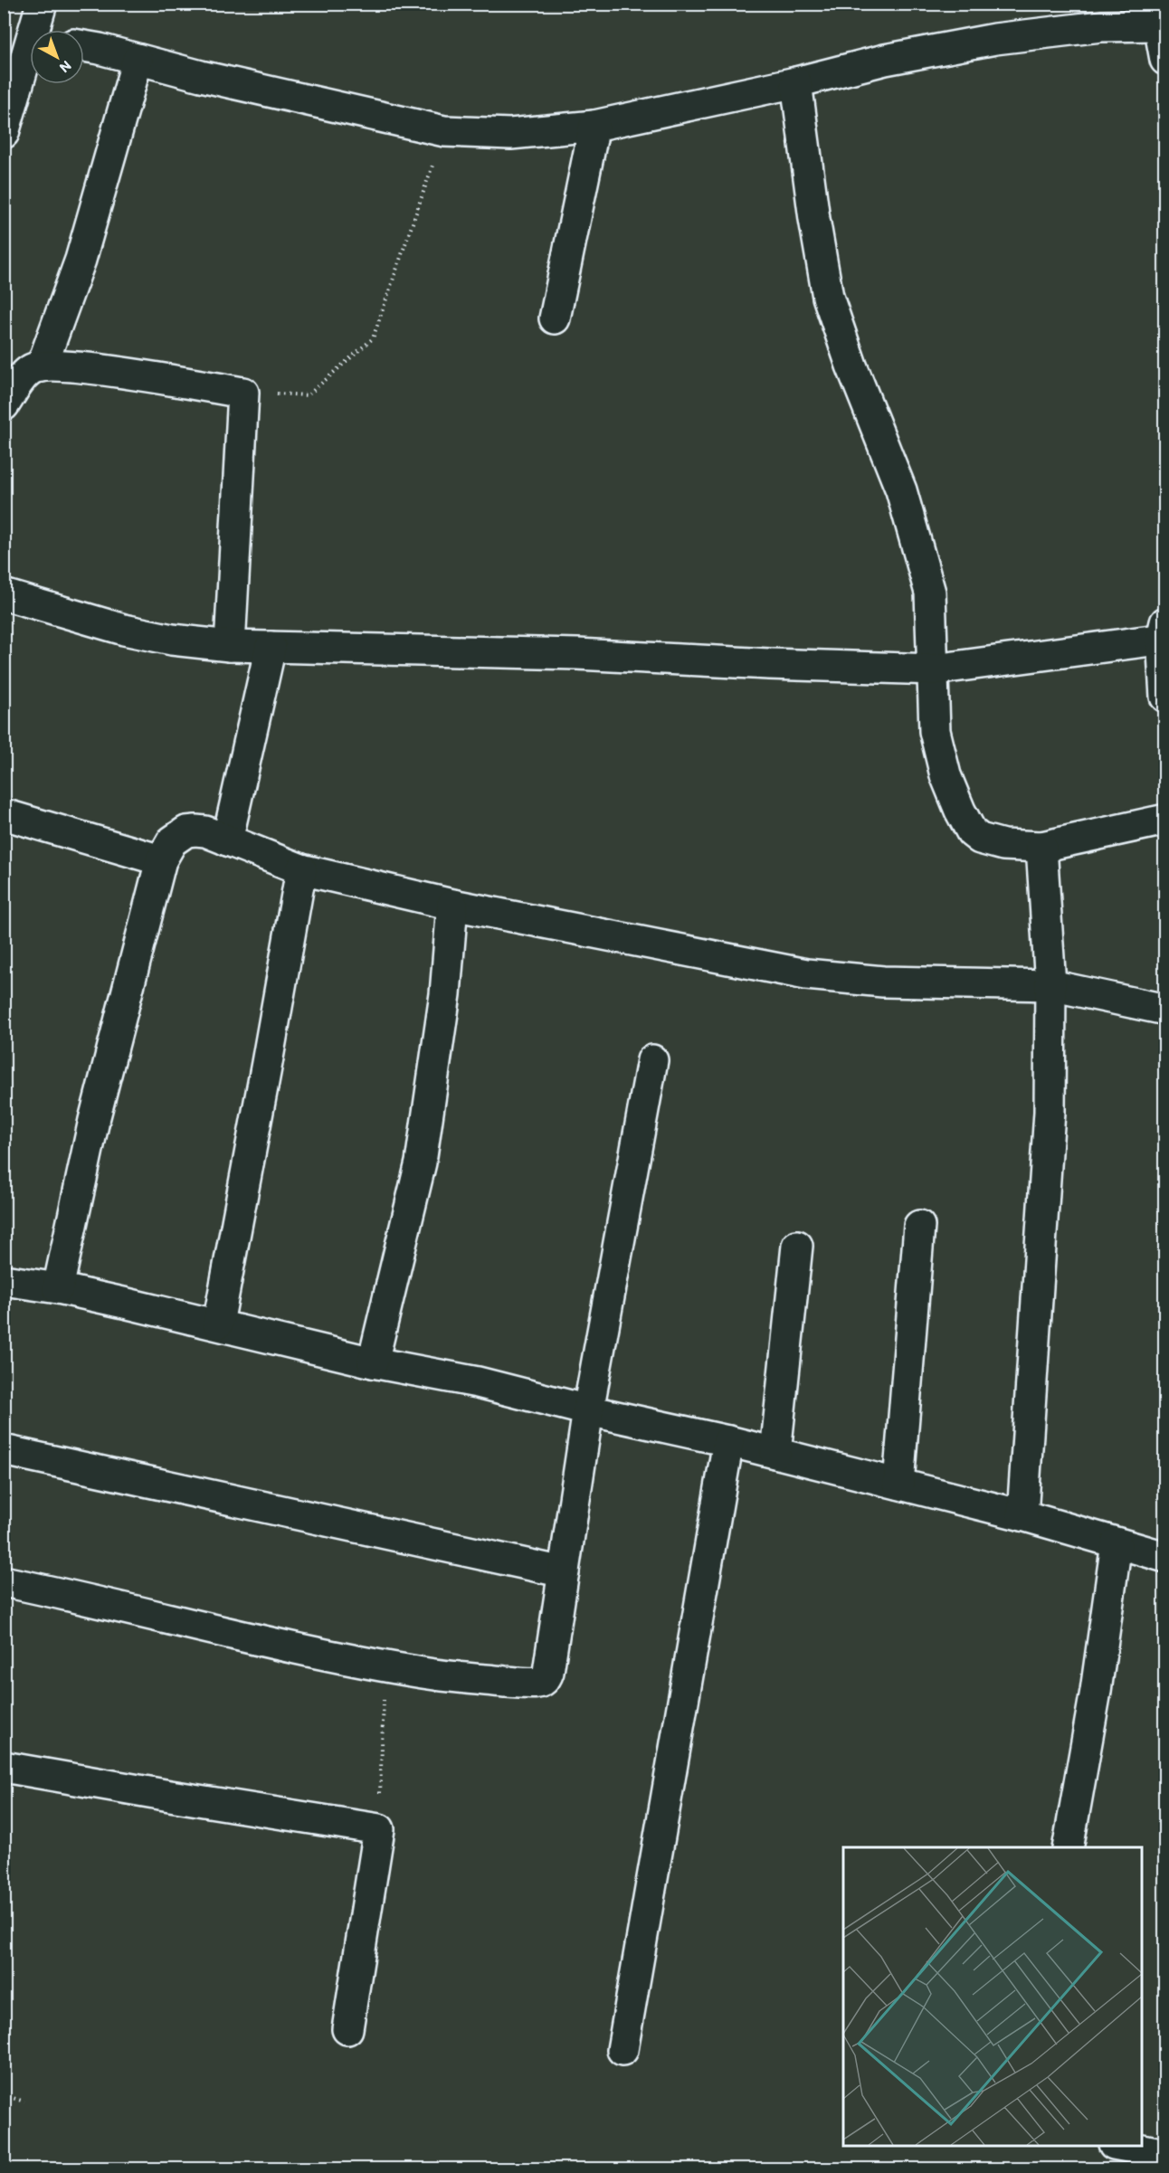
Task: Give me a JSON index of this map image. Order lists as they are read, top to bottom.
{
  "north": "bottom right"
}
